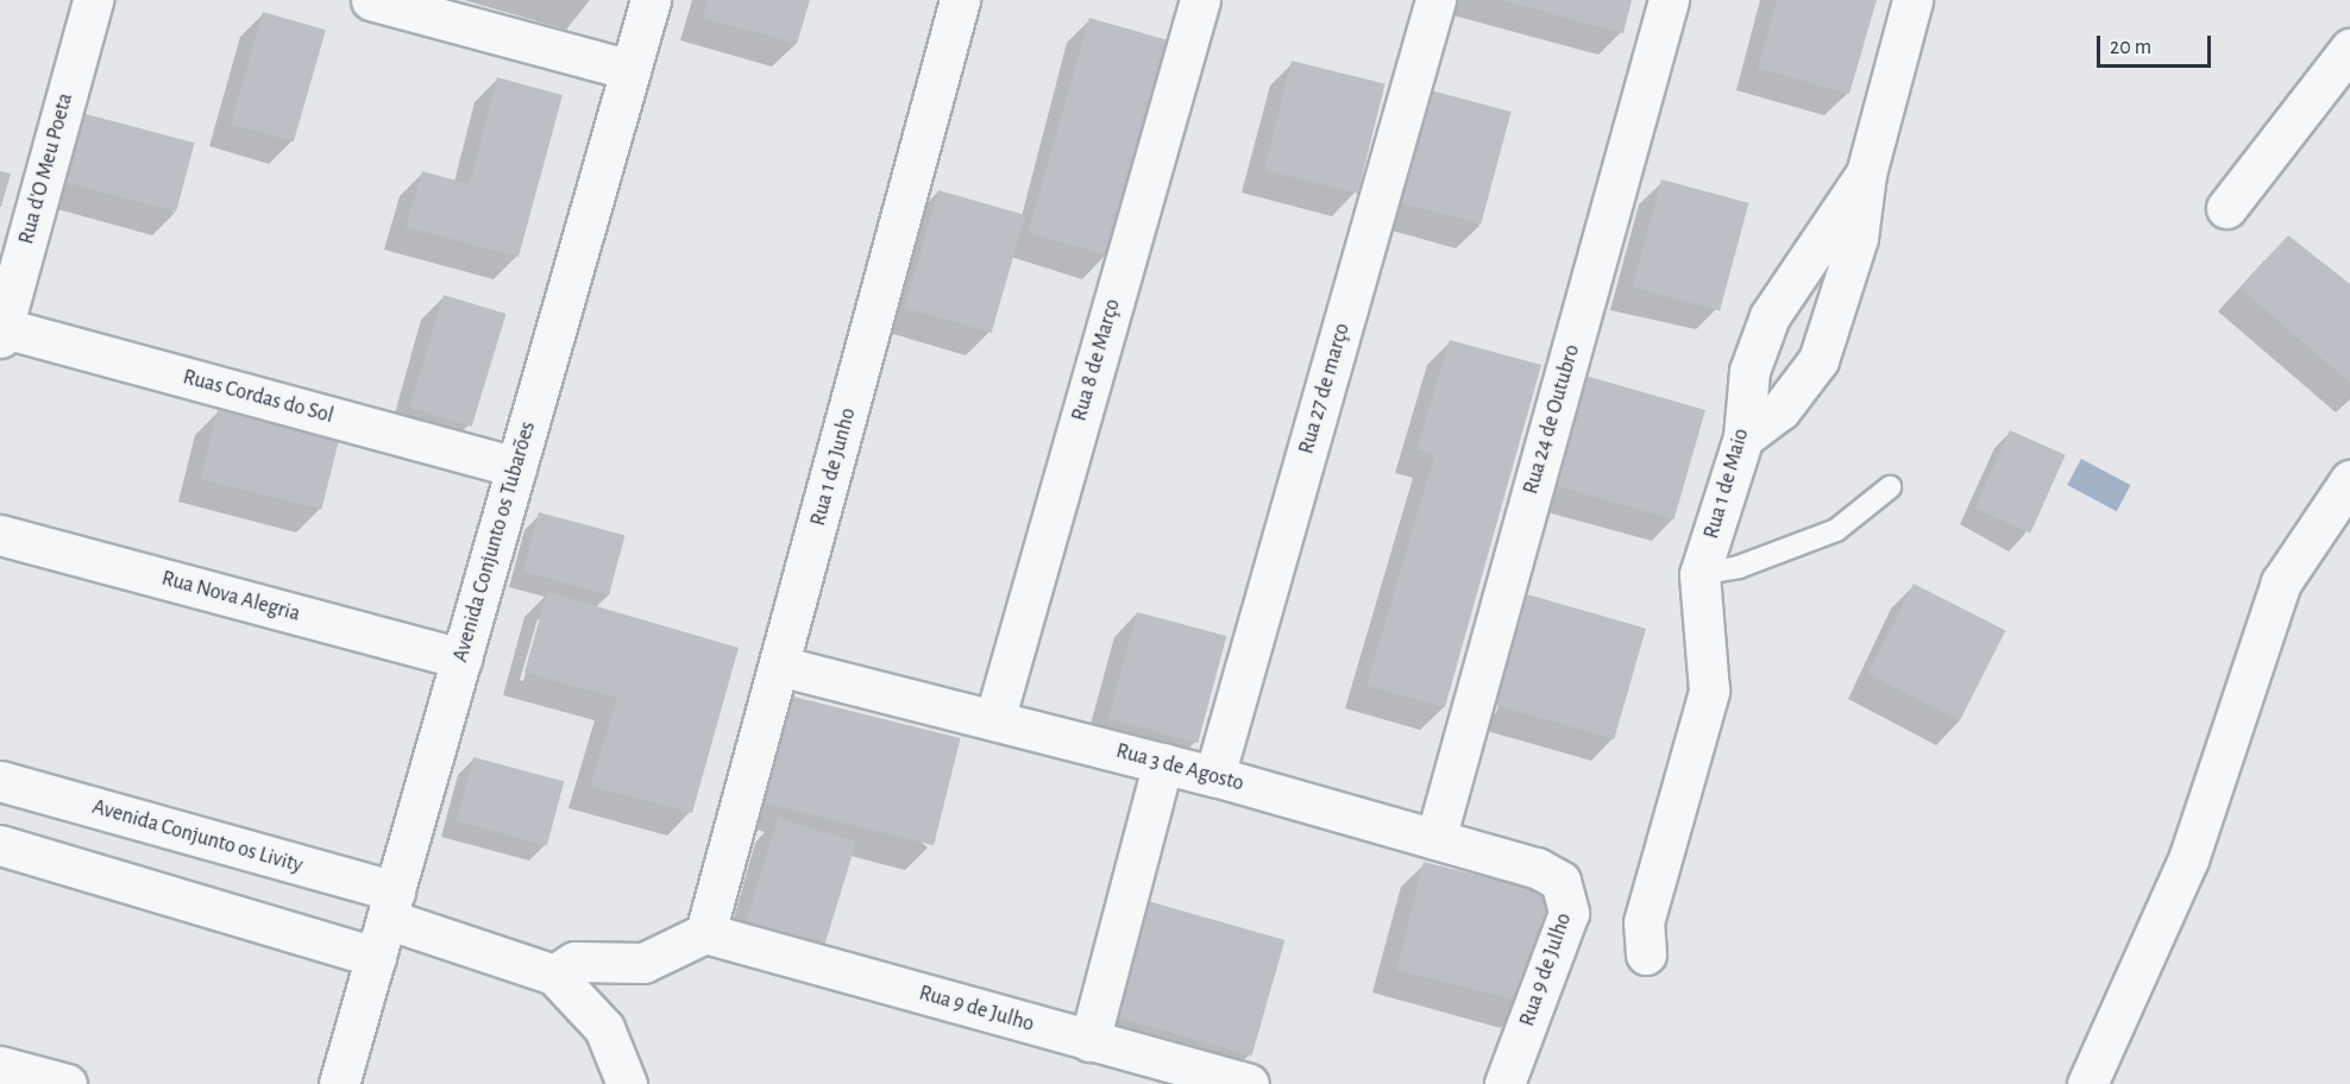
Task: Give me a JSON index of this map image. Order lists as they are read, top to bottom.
{
  "streets": {
    "street": [
      "Rua d'O Meu Poeta",
      "Rua 8 de Março",
      "Rua 27 de março",
      "Ruas Cordas do Sol",
      "Rua 24 de Outubro",
      "Rua 1 de Junho",
      "Rua 1 de Maio",
      "Avenida Conjunto os Tubarões",
      "Rua Nova Alegria",
      "Rua 3 de Agosto",
      "Avenida Conjunto os Livity",
      "Rua 9 de Julho"
    ]
  },
  "crossings": [
    ["Rua d'O Meu Poeta", "Ruas Cordas do Sol"],
    ["Rua 8 de Março", "Rua 3 de Agosto"],
    ["Rua 27 de março", "Rua 3 de Agosto"],
    ["Ruas Cordas do Sol", "Avenida Conjunto os Tubarões"],
    ["Rua 24 de Outubro", "Rua 3 de Agosto"],
    ["Rua 1 de Junho", "Rua 3 de Agosto"],
    ["Rua 1 de Junho", "Rua 9 de Julho"],
    ["Avenida Conjunto os Tubarões", "Rua Nova Alegria"],
    ["Avenida Conjunto os Tubarões", "Avenida Conjunto os Livity"],
    ["Rua 3 de Agosto", "Rua 9 de Julho"]
  ],
  "scale_bar": "20 m"
}
